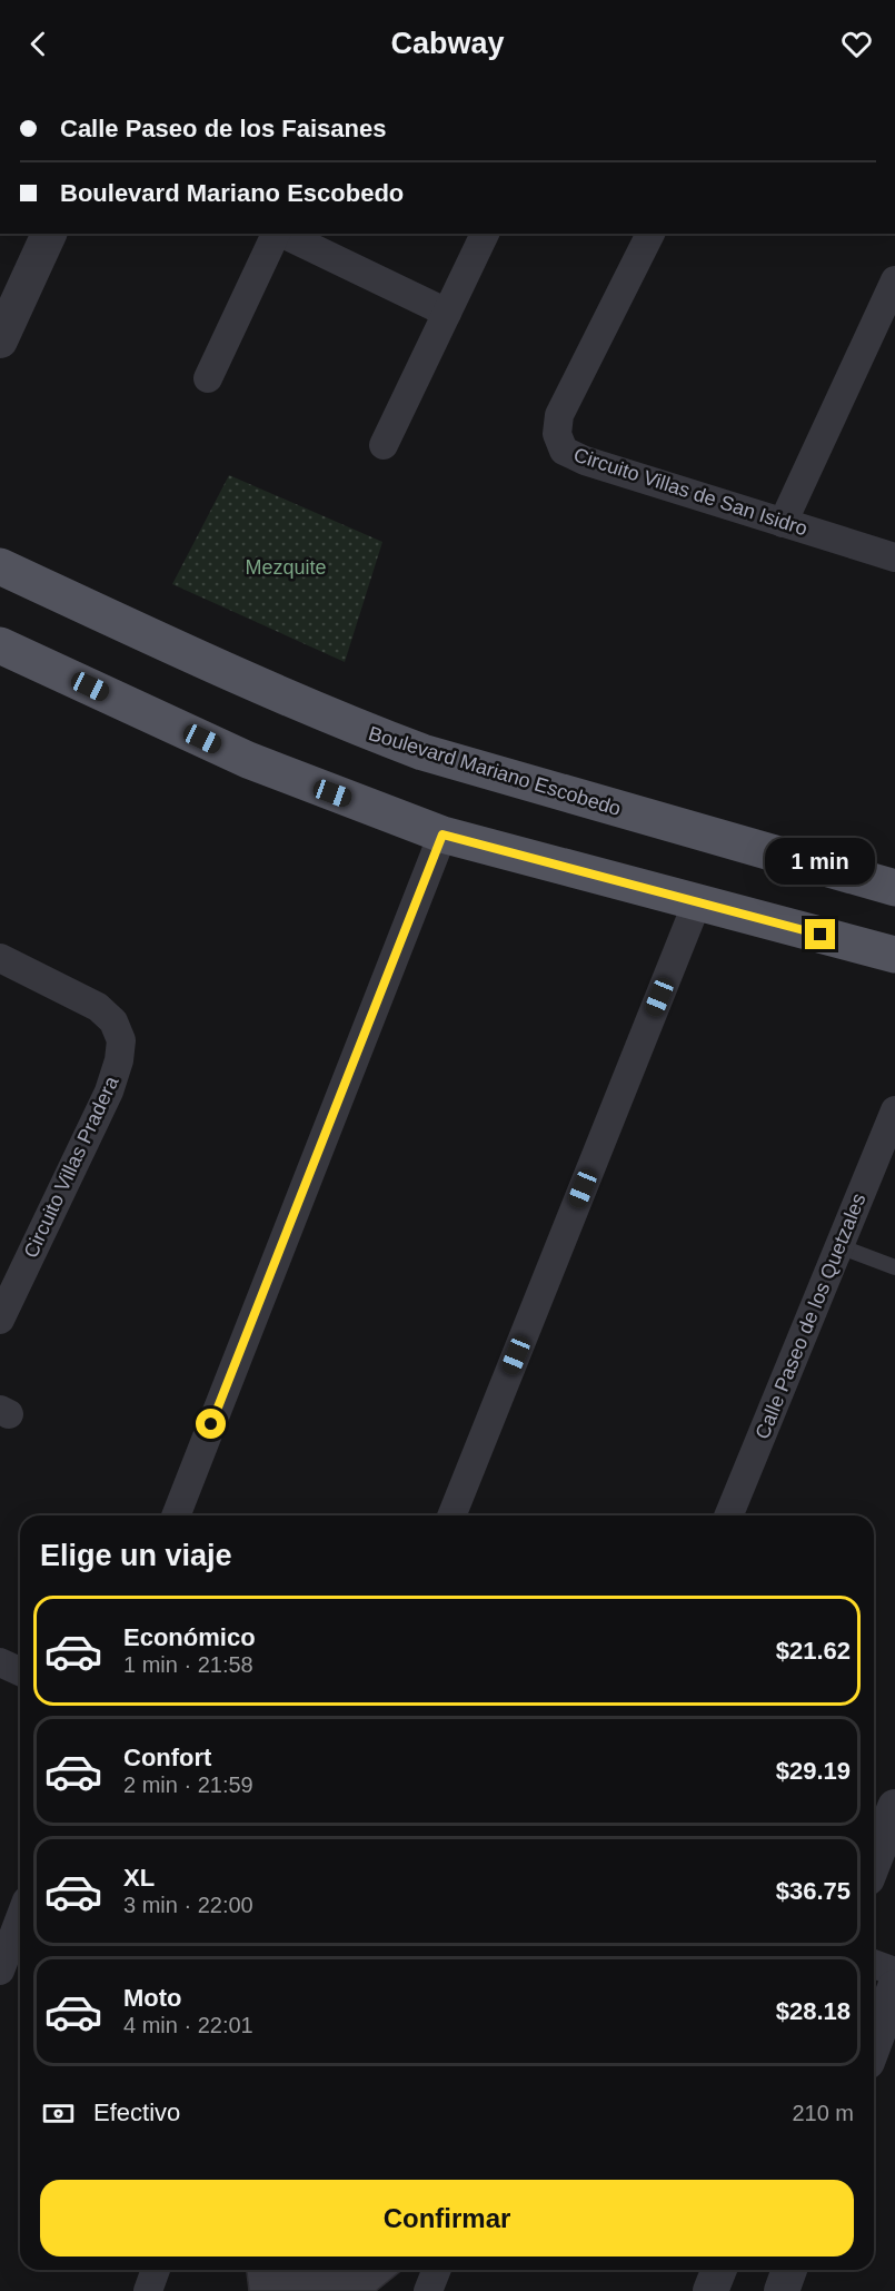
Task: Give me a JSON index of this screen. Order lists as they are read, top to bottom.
{
  "streets": {
    "main road": ["Boulevard Mariano Escobedo"],
    "street": ["Circuito Villas de San Isidro", "Circuito Villas Pradera", "Calle Paseo de los Quetzales"]
  },
  "parks": ["Mezquite"],
  "page": {
    "header": "Cabway",
    "banner": ["Calle Paseo de los Faisanes", "Boulevard Mariano Escobedo"],
    "bubble": "1 min",
    "heading": "Elige un viaje",
    "list": [
      {
        "name": "Económico",
        "note": "1 min · 21:58",
        "value": "$21.62"
      },
      {
        "name": "Confort",
        "note": "2 min · 21:59",
        "value": "$29.19"
      },
      {
        "name": "XL",
        "note": "3 min · 22:00",
        "value": "$36.75"
      },
      {
        "name": "Moto",
        "note": "4 min · 22:01",
        "value": "$28.18"
      }
    ],
    "pay": ["Efectivo", "210 m"],
    "buttons": "Confirmar"
  }
}
